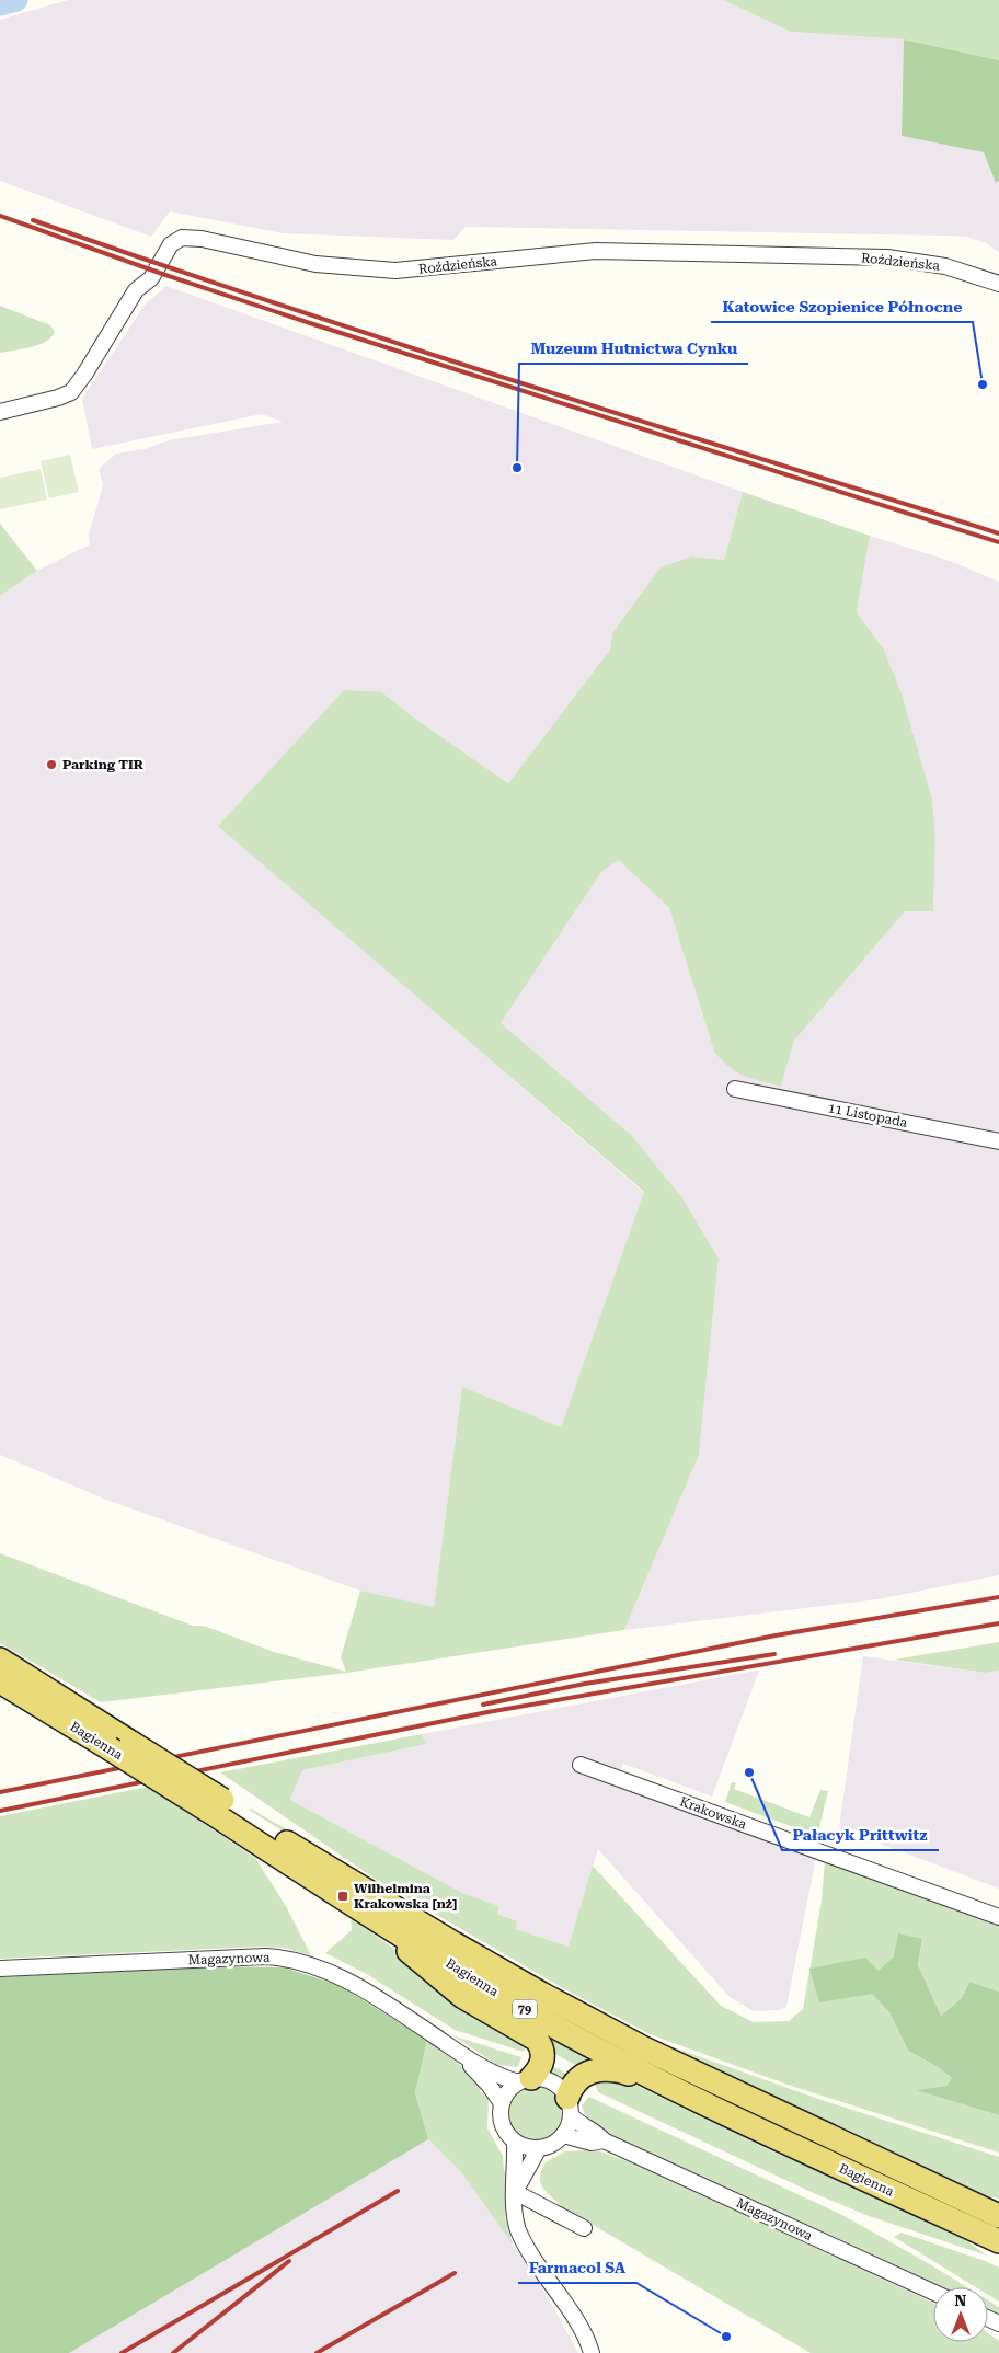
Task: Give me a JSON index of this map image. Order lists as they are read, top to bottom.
{
  "streets": {
    "main road": ["Bagienna", "79"],
    "street": [
      "Roździeńska",
      "11 Listopada",
      "Krakowska",
      "Magazynowa"
    ]
  },
  "places": {
    "other": [
      "Katowice Szopienice Północne",
      "Muzeum Hutnictwa Cynku",
      "Parking TIR",
      "Pałacyk Prittwitz",
      "Farmacol SA"
    ],
    "transit": ["Wilhelmina Krakowska [nż]"]
  },
  "north": "top"
}
